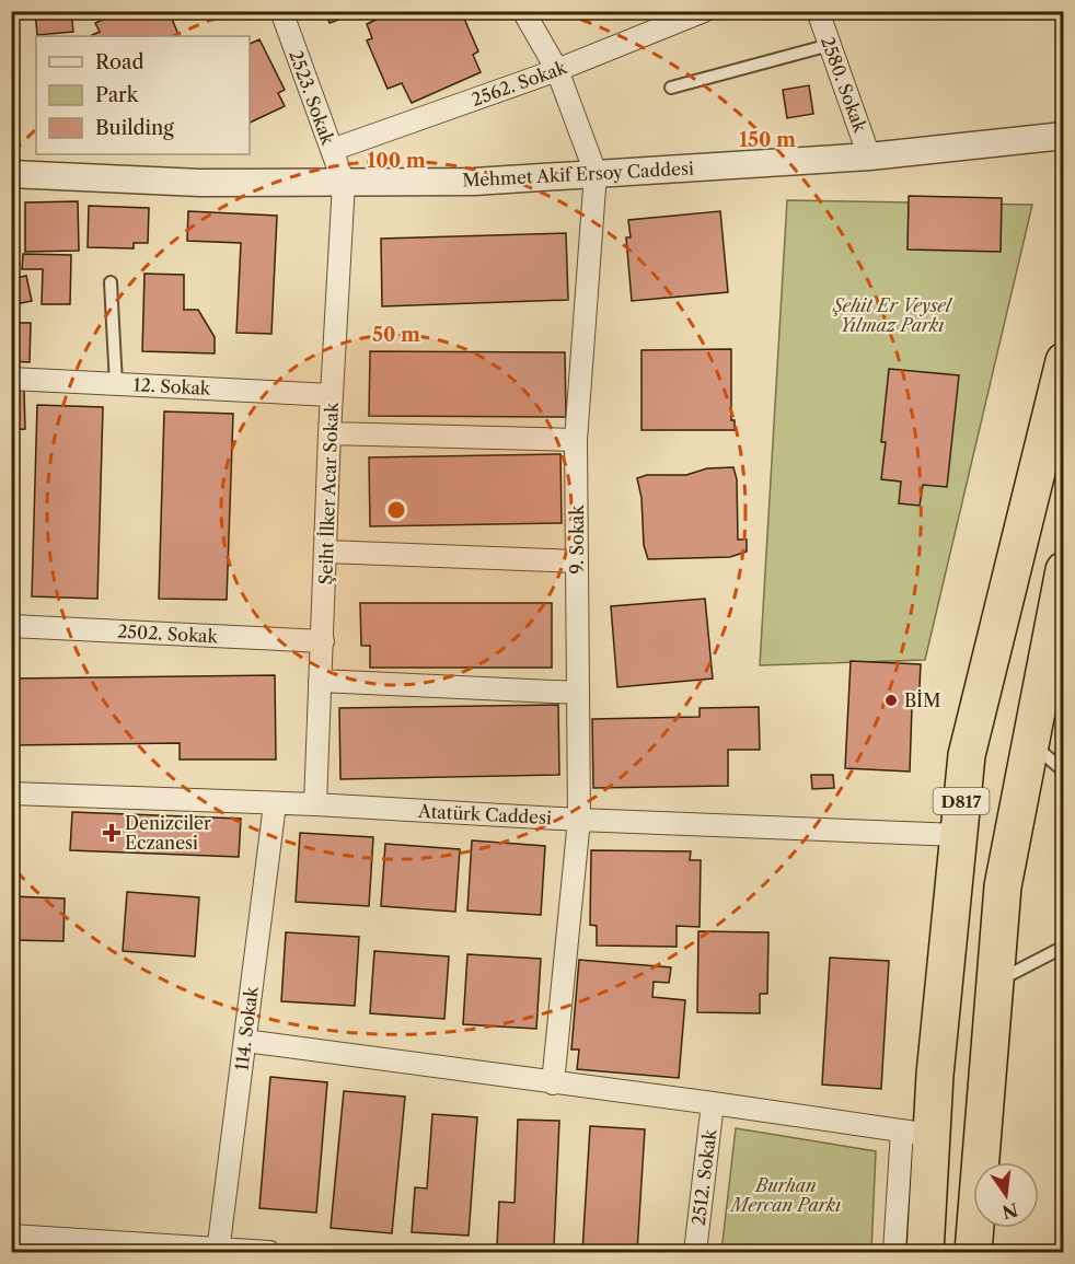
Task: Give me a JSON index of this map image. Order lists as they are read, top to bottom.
{
  "streets": {
    "highway": ["D817"],
    "street": [
      "2562. Sokak",
      "2580. Sokak",
      "2523. Sokak",
      "Mehmet Akif Ersoy Caddesi",
      "12. Sokak",
      "Şeiht İlker Acar Sokak",
      "9. Sokak",
      "2502. Sokak",
      "Atatürk Caddesi",
      "114. Sokak",
      "2512. Sokak"
    ]
  },
  "crossings": [
    ["2562. Sokak", "2523. Sokak"],
    ["2562. Sokak", "9. Sokak"],
    ["2580. Sokak", "Mehmet Akif Ersoy Caddesi"],
    ["2523. Sokak", "Mehmet Akif Ersoy Caddesi"],
    ["2523. Sokak", "Şeiht İlker Acar Sokak"],
    ["Mehmet Akif Ersoy Caddesi", "Şeiht İlker Acar Sokak"],
    ["Mehmet Akif Ersoy Caddesi", "9. Sokak"],
    ["12. Sokak", "Şeiht İlker Acar Sokak"],
    ["Şeiht İlker Acar Sokak", "2502. Sokak"],
    ["Şeiht İlker Acar Sokak", "Atatürk Caddesi"],
    ["9. Sokak", "Atatürk Caddesi"],
    ["D817", "Atatürk Caddesi"],
    ["Atatürk Caddesi", "114. Sokak"]
  ],
  "parks": ["Şehit Er Veysel Yılmaz Parkı", "Burhan Mercan Parkı"],
  "places": {
    "other": ["BİM"],
    "health": ["Denizciler Eczanesi"]
  },
  "legend": ["Road", "Park", "Building"],
  "north": "bottom",
  "rings": ["150 m", "100 m", "50 m"]
}
